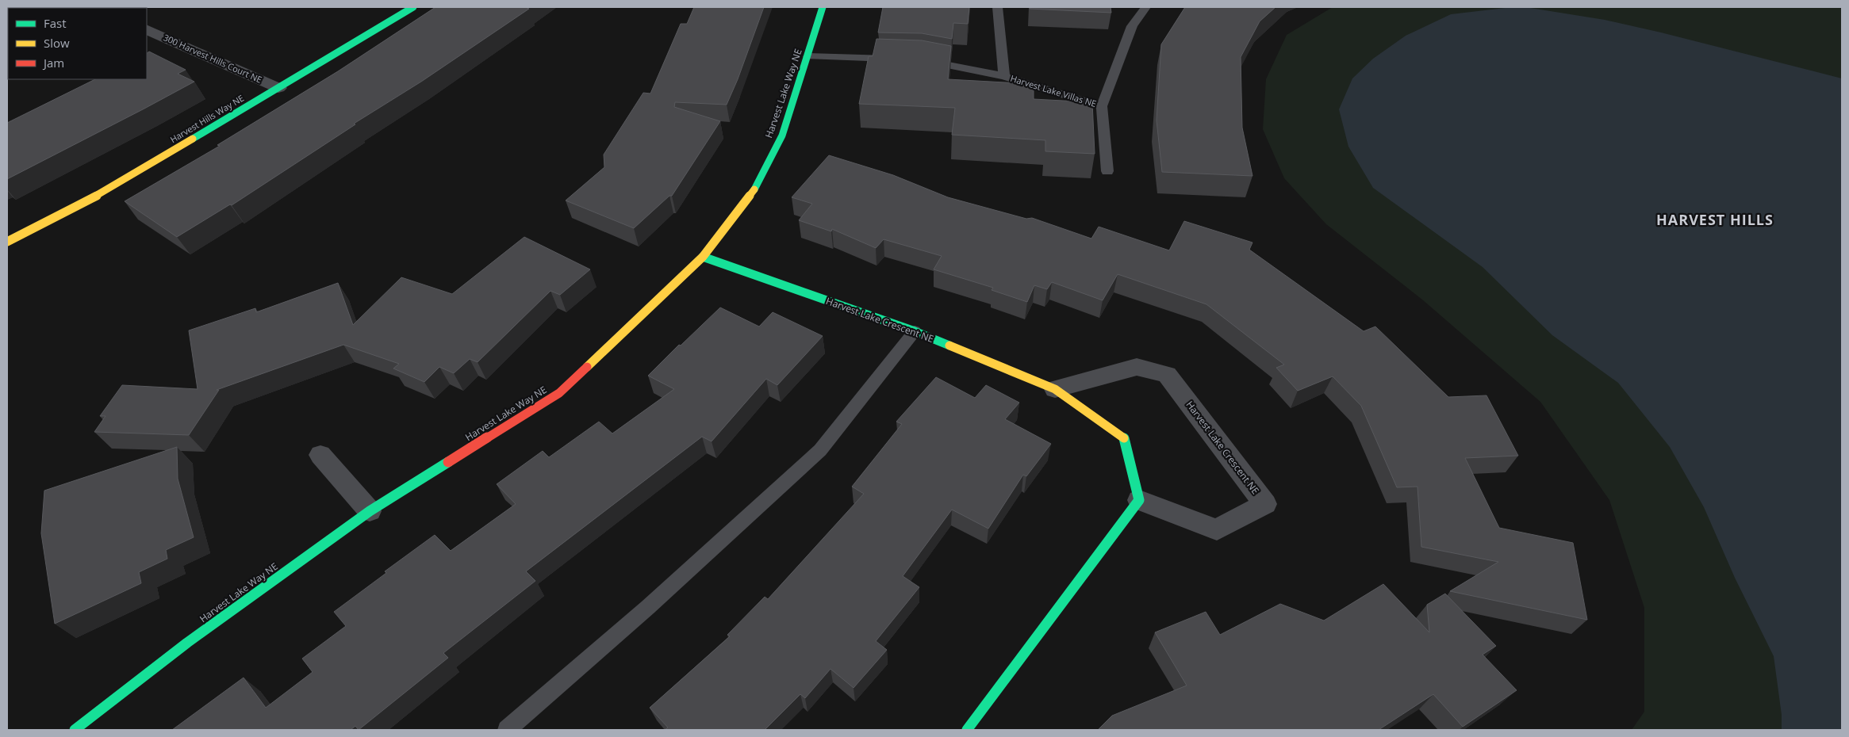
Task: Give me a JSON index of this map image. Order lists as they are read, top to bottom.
{
  "streets": {
    "street": [
      "300 Harvest Hills Court NE",
      "Harvest Lake Way NE",
      "Harvest Hills Way NE",
      "Harvest Lake Crescent NE"
    ],
    "lane": ["Harvest Lake Villas NE"]
  },
  "crossings": [
    ["300 Harvest Hills Court NE", "Harvest Hills Way NE"],
    ["Harvest Lake Way NE", "Harvest Lake Crescent NE"]
  ],
  "districts": ["HARVEST HILLS"],
  "legend": ["Fast", "Slow", "Jam"]
}
